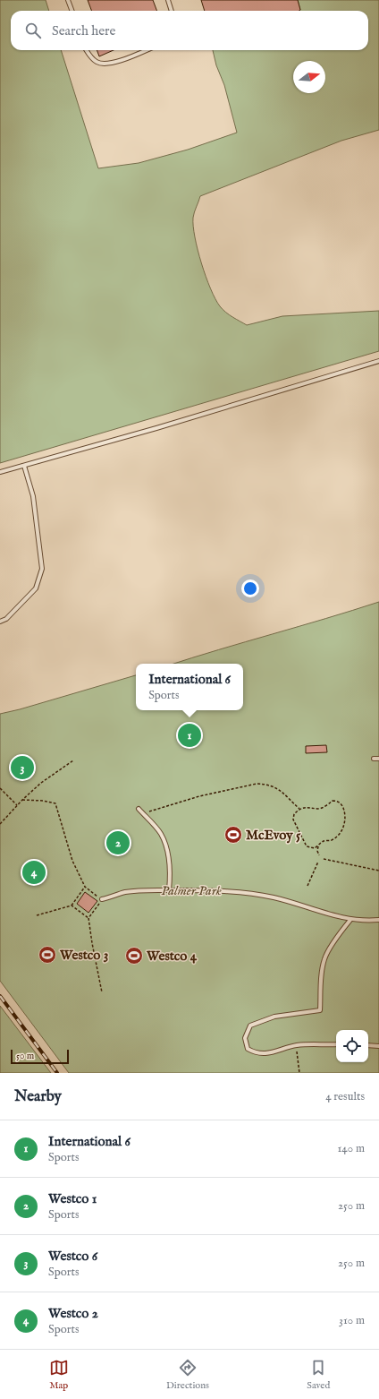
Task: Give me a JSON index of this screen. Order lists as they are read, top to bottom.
{
  "parks": ["Palmer Park"],
  "places": {
    "sports": ["McEvoy 5", "Westco 3", "Westco 4"]
  },
  "scale_bar": "50 m",
  "north": "right",
  "page": {
    "search": "Search here",
    "popup": ["International 6", "Sports"],
    "pins": [
      "1",
      "3",
      "2",
      "4"
    ],
    "scale": "50 m",
    "heading": ["Nearby", "4 results"],
    "list": [
      {
        "mark": "1",
        "name": "International 6",
        "note": "Sports",
        "value": "140 m"
      },
      {
        "mark": "2",
        "name": "Westco 1",
        "note": "Sports",
        "value": "250 m"
      },
      {
        "mark": "3",
        "name": "Westco 6",
        "note": "Sports",
        "value": "250 m"
      },
      {
        "mark": "4",
        "name": "Westco 2",
        "note": "Sports",
        "value": "310 m"
      }
    ],
    "nav": ["Map", "Directions", "Saved"]
  }
}
